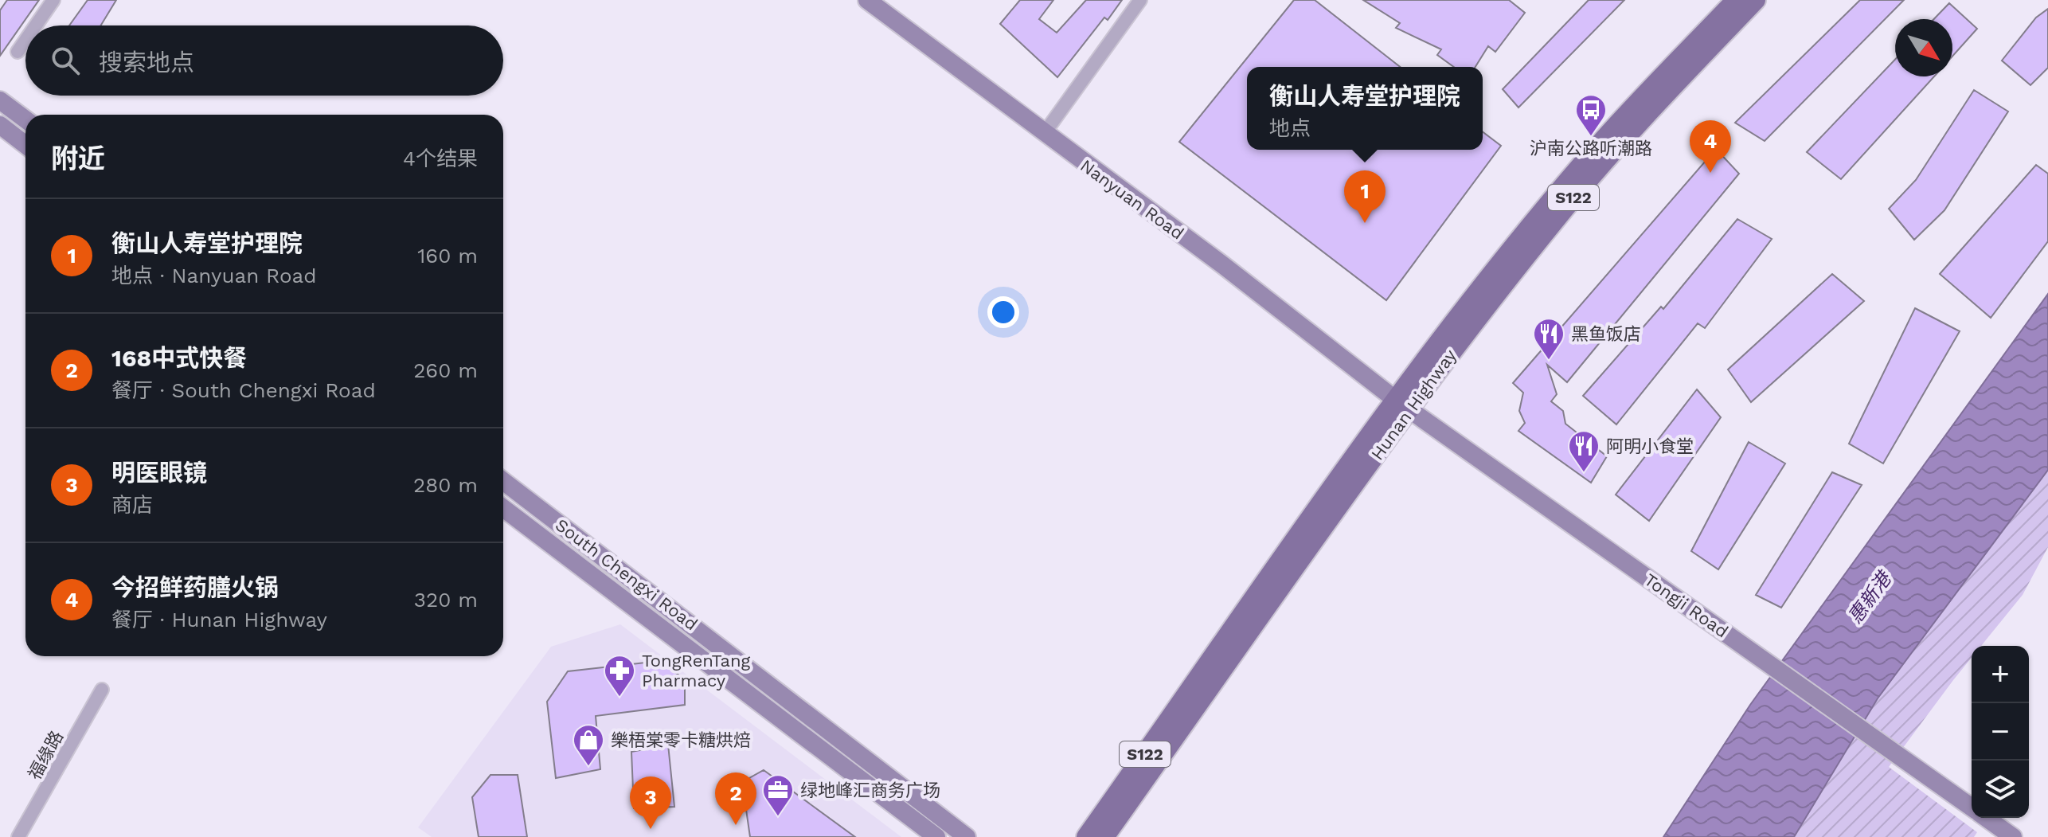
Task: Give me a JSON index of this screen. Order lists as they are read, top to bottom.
{
  "streets": {
    "main road": ["S122", "Hunan Highway"],
    "street": [
      "Nanyuan Road",
      "South Chengxi Road",
      "Tongji Road",
      "福缘路"
    ]
  },
  "crossings": [
    ["Nanyuan Road", "Hunan Highway"],
    ["Nanyuan Road", "Tongji Road"],
    ["Hunan Highway", "Tongji Road"]
  ],
  "water": ["惠新港"],
  "places": {
    "bus stop": ["沪南公路听潮路"],
    "restaurant": ["黑鱼饭店", "阿明小食堂"],
    "pharmacy": ["TongRenTang Pharmacy"],
    "shop": ["樂梧棠零卡糖烘焙"],
    "office": ["绿地峰汇商务广场"]
  },
  "north": "bottom right",
  "page": {
    "search": "搜索地点",
    "popup": ["衡山人寿堂护理院", "地点"],
    "heading": ["附近", "4个结果"],
    "pins": [
      "4",
      "1",
      "2",
      "3"
    ],
    "list": [
      {
        "mark": "1",
        "name": "衡山人寿堂护理院",
        "note": "地点 · Nanyuan Road",
        "value": "160 m"
      },
      {
        "mark": "2",
        "name": "168中式快餐",
        "note": "餐厅 · South Chengxi Road",
        "value": "260 m"
      },
      {
        "mark": "3",
        "name": "明医眼镜",
        "note": "商店",
        "value": "280 m"
      },
      {
        "mark": "4",
        "name": "今招鲜药膳火锅",
        "note": "餐厅 · Hunan Highway",
        "value": "320 m"
      }
    ],
    "map_buttons": ["+", "−"]
  }
}
